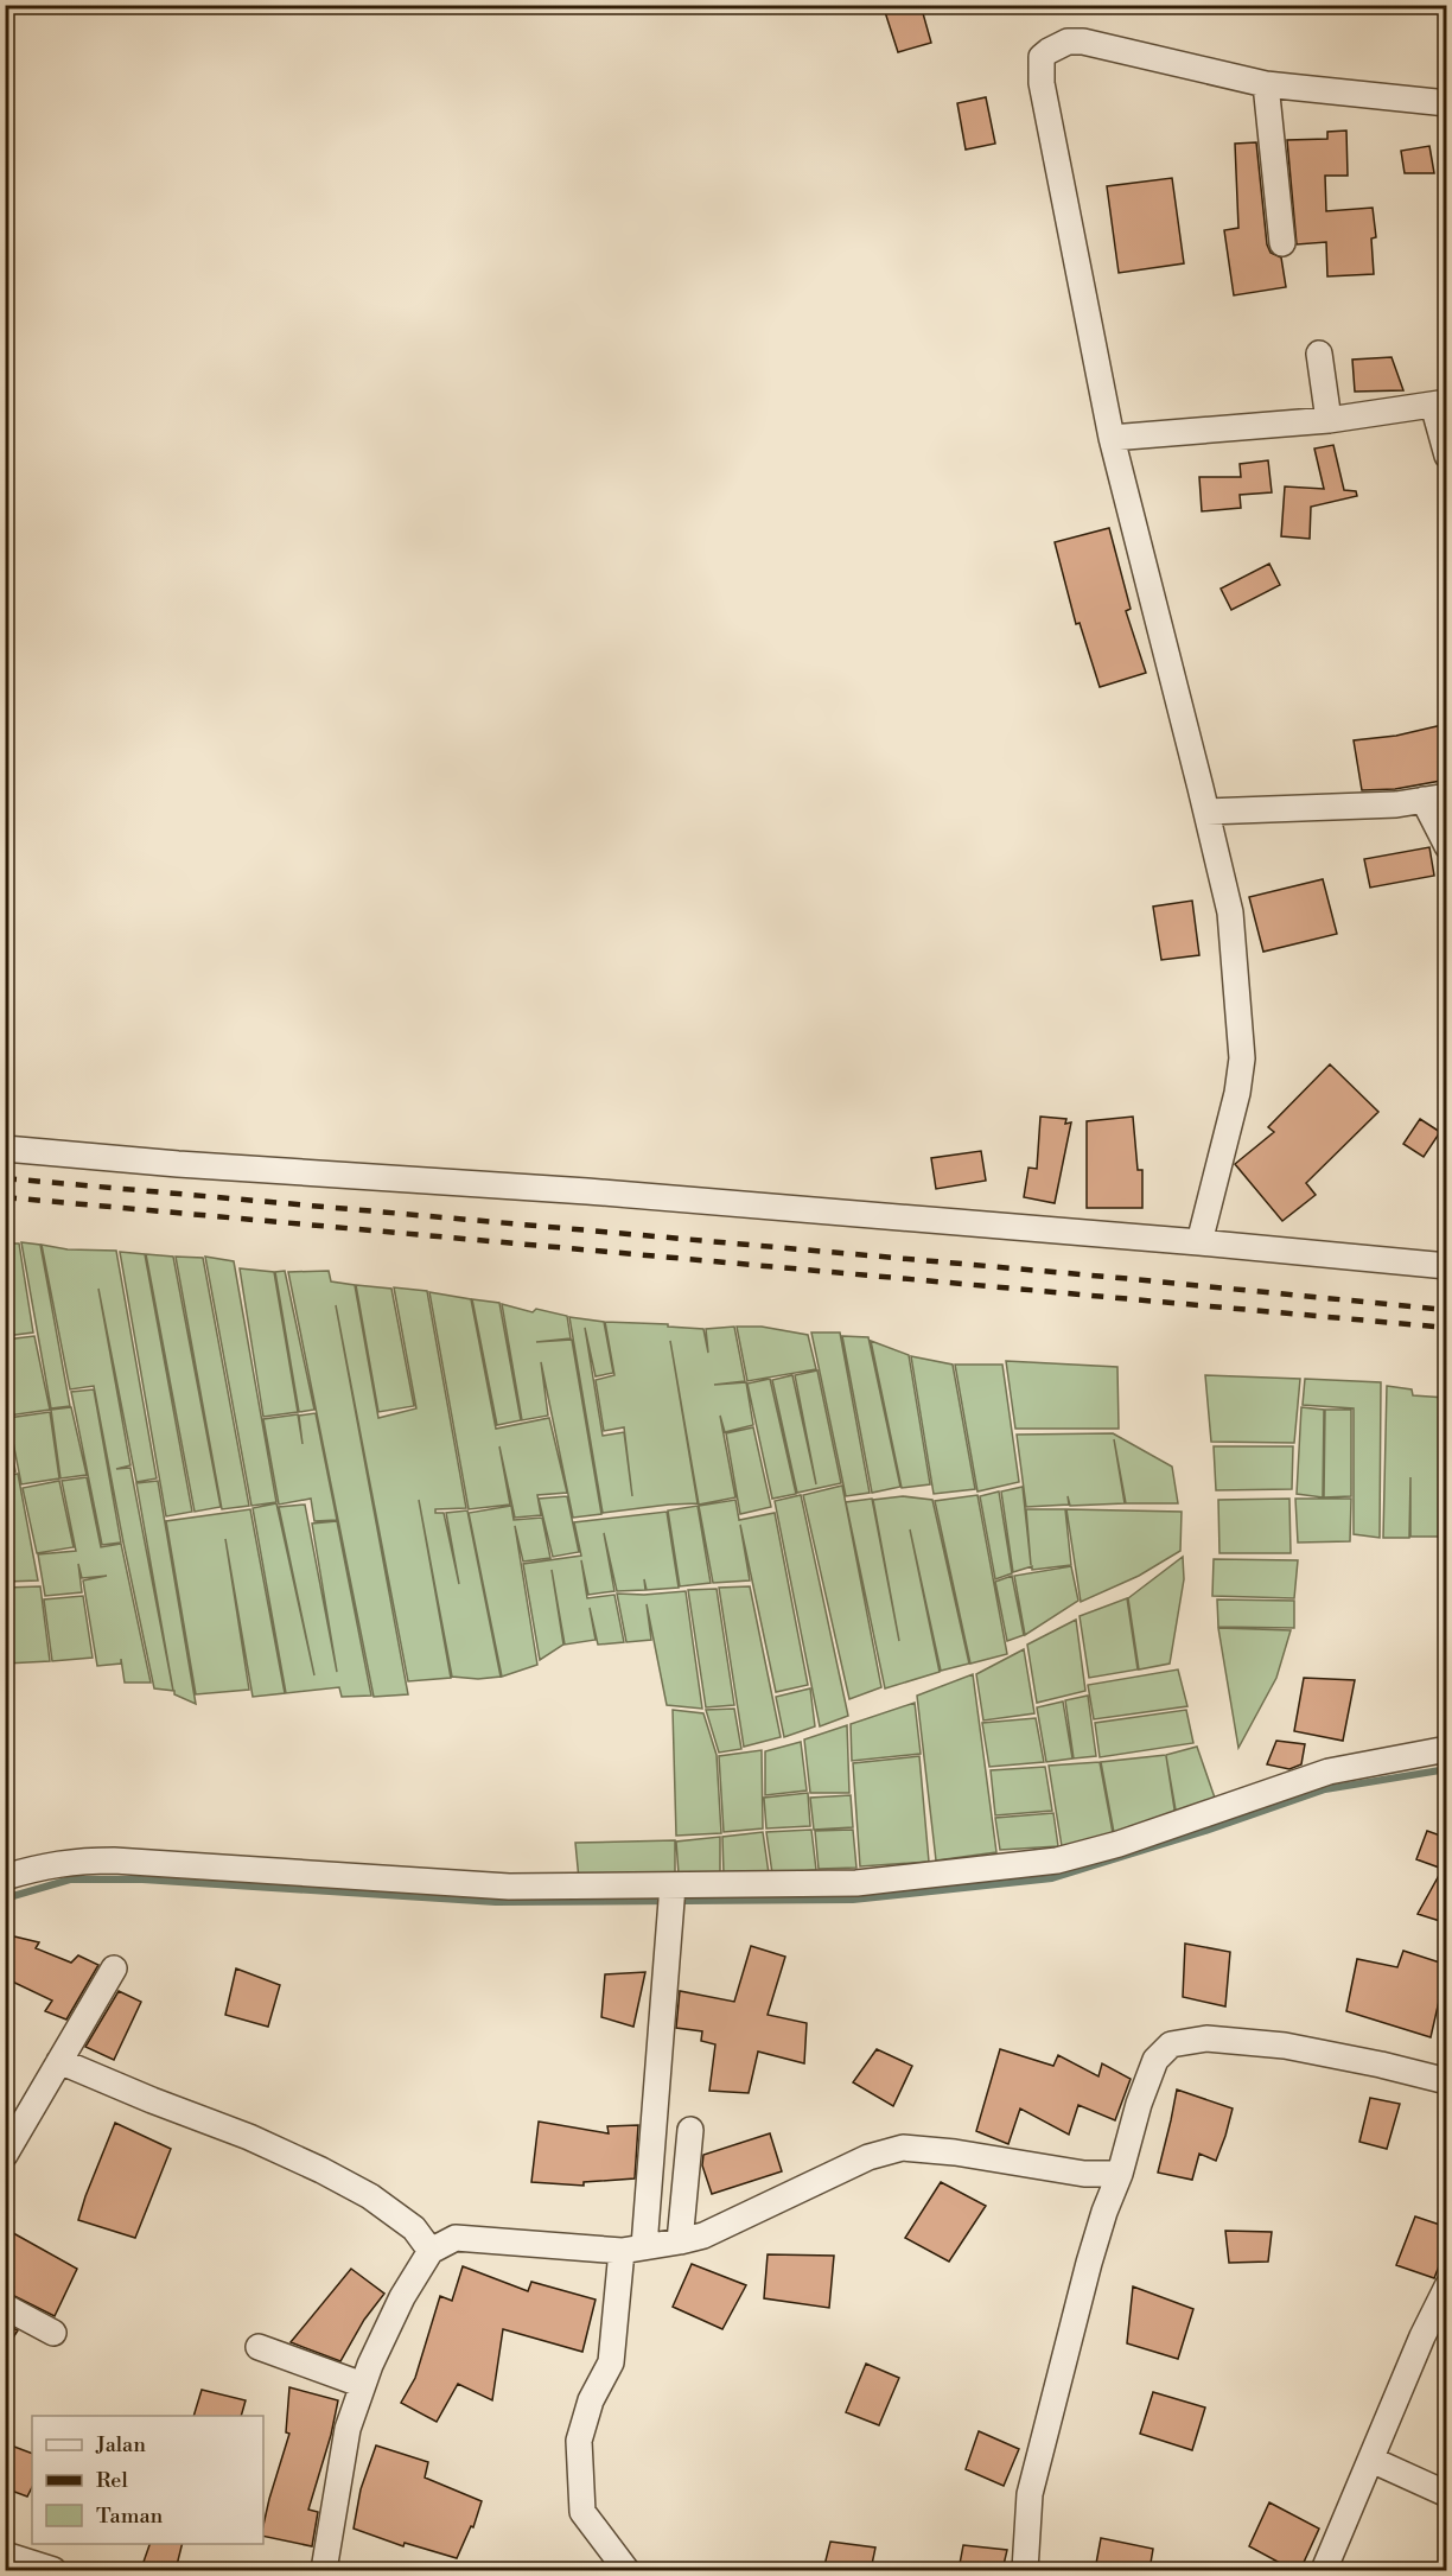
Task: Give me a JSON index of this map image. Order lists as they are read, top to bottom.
{
  "legend": ["Jalan", "Rel", "Taman"]
}
